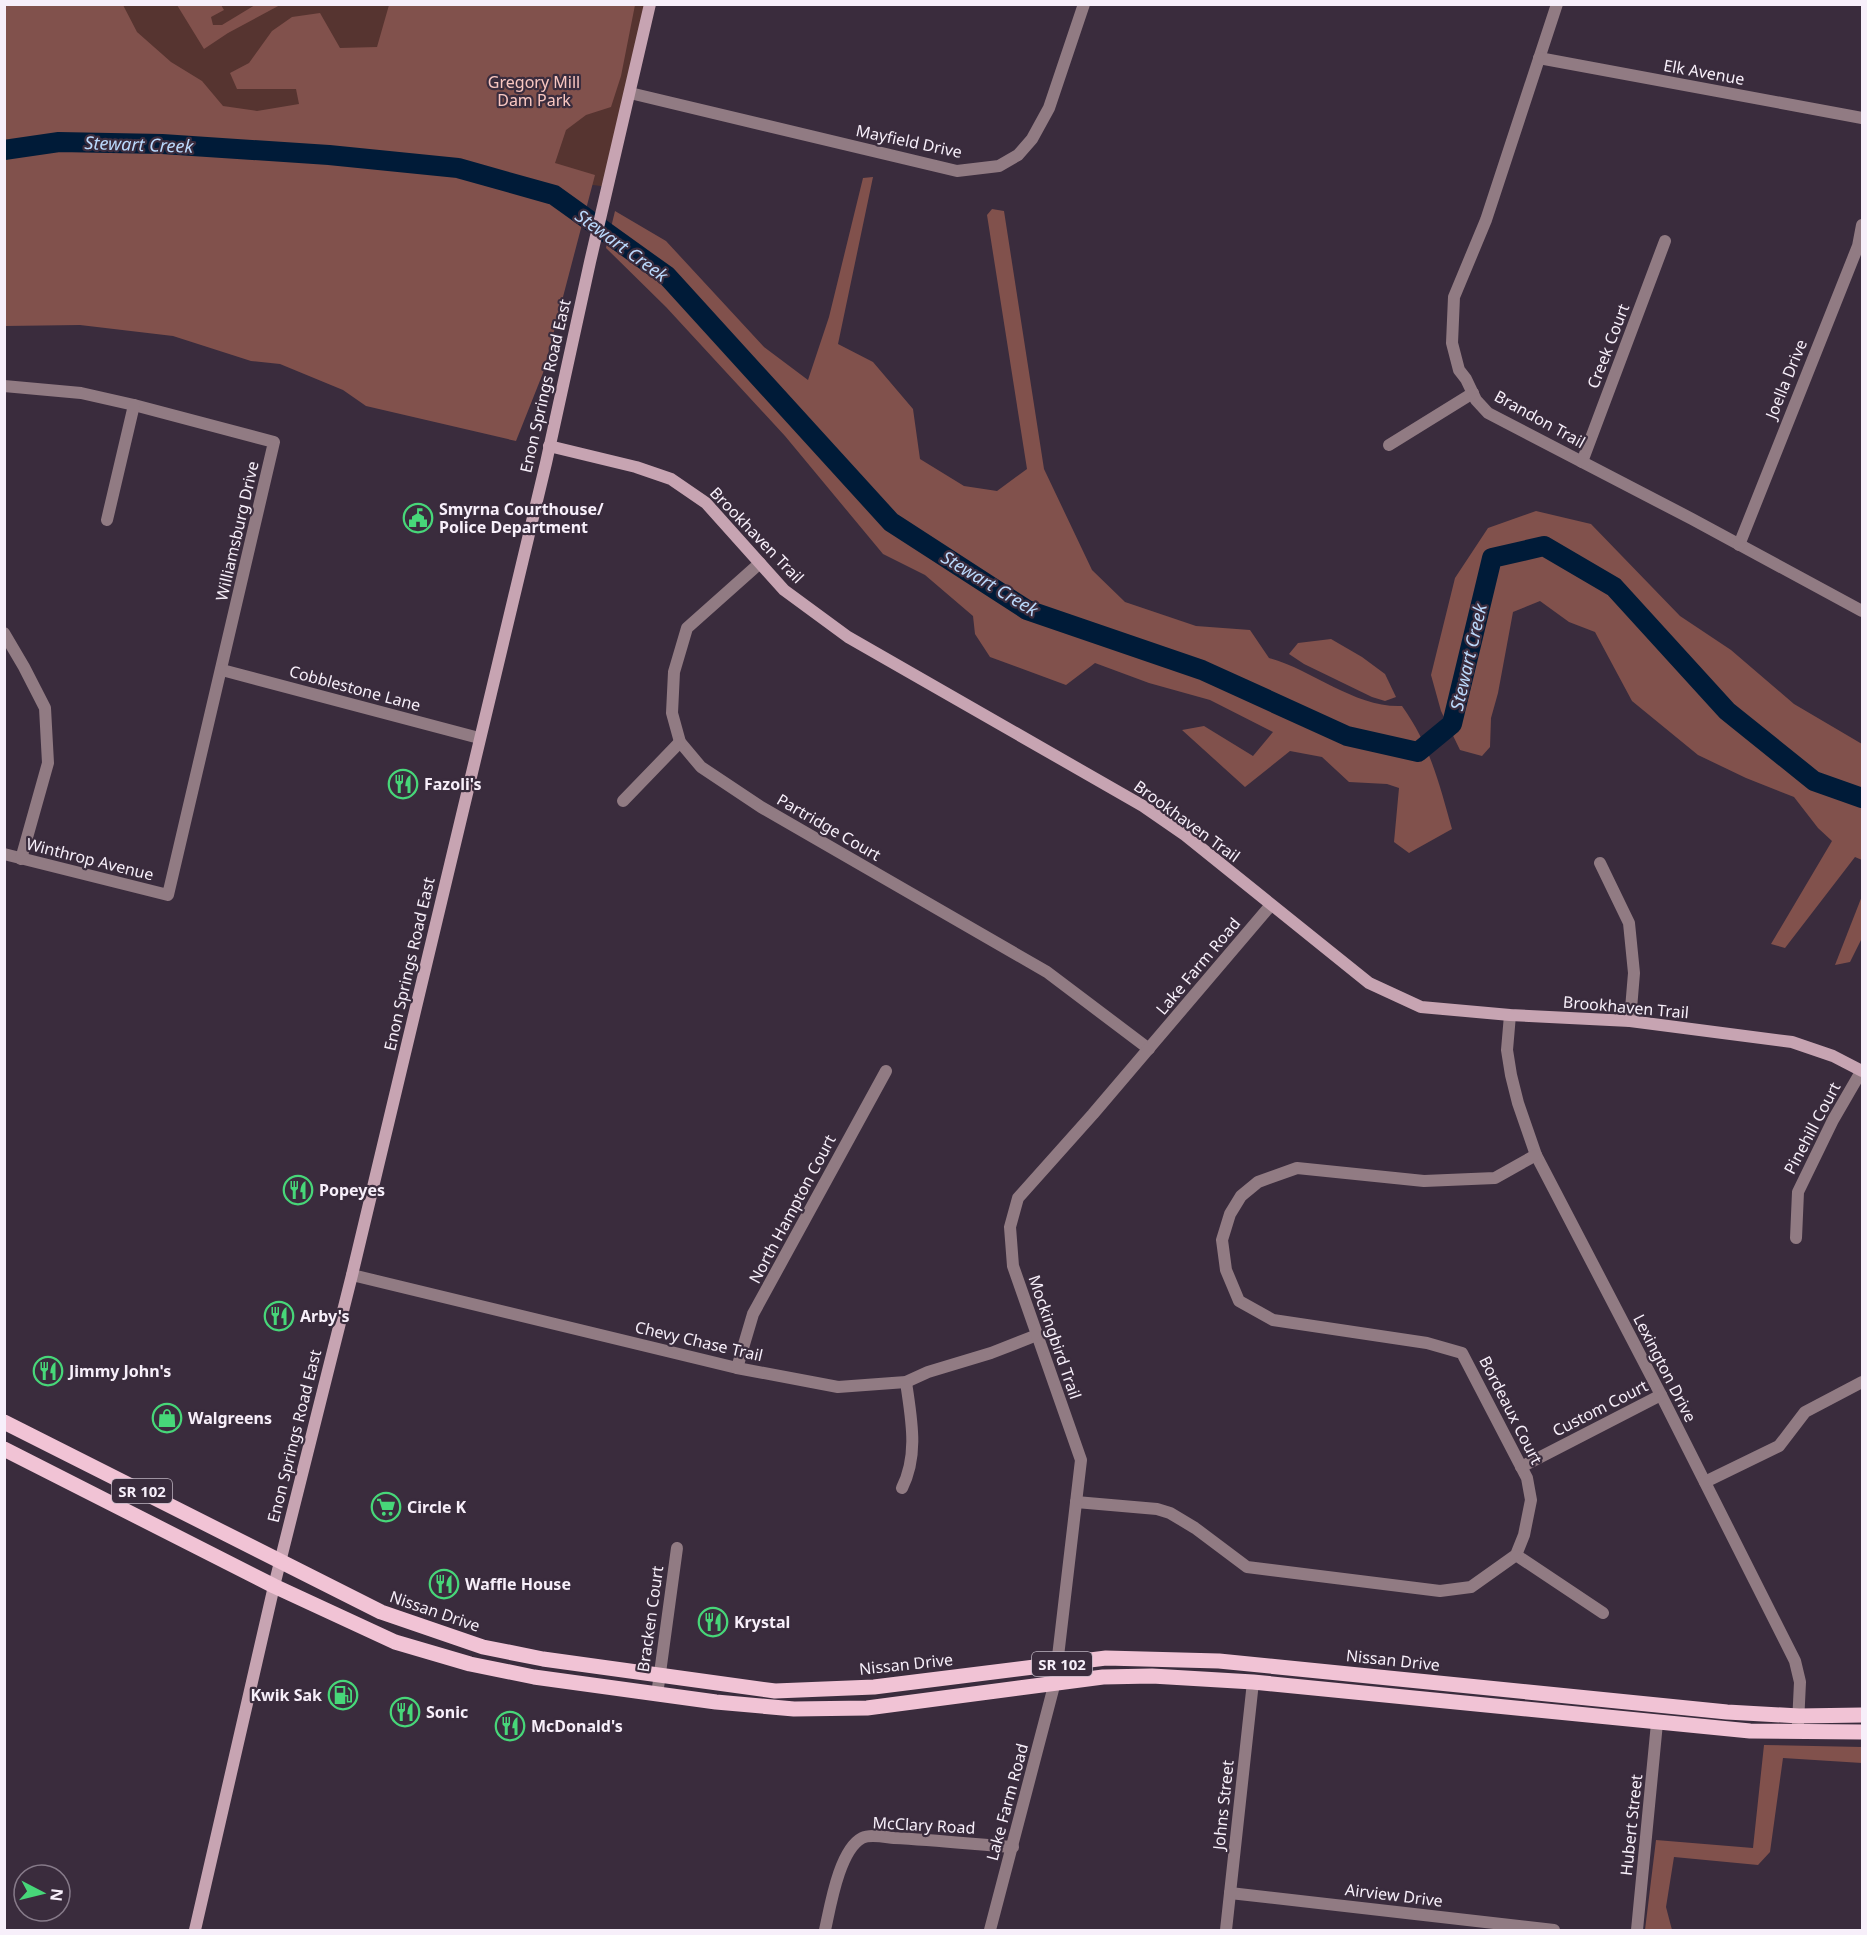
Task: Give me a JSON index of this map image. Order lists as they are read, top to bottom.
{
  "streets": {
    "main road": ["SR 102", "Nissan Drive"],
    "street": [
      "Elk Avenue",
      "Mayfield Drive",
      "Creek Court",
      "Joella Drive",
      "Enon Springs Road East",
      "Brandon Trail",
      "Williamsburg Drive",
      "Brookhaven Trail",
      "Cobblestone Lane",
      "Partridge Court",
      "Winthrop Avenue",
      "Lake Farm Road",
      "Pinehill Court",
      "North Hampton Court",
      "Mockingbird Trail",
      "Chevy Chase Trail",
      "Lexington Drive",
      "Custom Court",
      "Bordeaux Court",
      "Bracken Court",
      "Johns Street",
      "McClary Road",
      "Hubert Street",
      "Airview Drive"
    ]
  },
  "crossings": [
    ["Elk Avenue", "Brandon Trail"],
    ["Mayfield Drive", "Enon Springs Road East"],
    ["Creek Court", "Brandon Trail"],
    ["Joella Drive", "Brandon Trail"],
    ["Enon Springs Road East", "Brookhaven Trail"],
    ["Enon Springs Road East", "Cobblestone Lane"],
    ["Enon Springs Road East", "Chevy Chase Trail"],
    ["Enon Springs Road East", "SR 102"],
    ["Enon Springs Road East", "Nissan Drive"],
    ["Williamsburg Drive", "Cobblestone Lane"],
    ["Williamsburg Drive", "Winthrop Avenue"],
    ["Brookhaven Trail", "Partridge Court"],
    ["Brookhaven Trail", "Lake Farm Road"],
    ["Brookhaven Trail", "Pinehill Court"],
    ["Brookhaven Trail", "Lexington Drive"],
    ["Partridge Court", "Lake Farm Road"],
    ["Partridge Court", "Mockingbird Trail"],
    ["Lake Farm Road", "Mockingbird Trail"],
    ["Lake Farm Road", "SR 102"],
    ["Lake Farm Road", "McClary Road"],
    ["North Hampton Court", "Chevy Chase Trail"],
    ["Mockingbird Trail", "Chevy Chase Trail"],
    ["Mockingbird Trail", "SR 102"],
    ["Mockingbird Trail", "Nissan Drive"],
    ["Lexington Drive", "Custom Court"],
    ["Lexington Drive", "Bordeaux Court"],
    ["Lexington Drive", "SR 102"],
    ["Lexington Drive", "Nissan Drive"],
    ["Custom Court", "Bordeaux Court"],
    ["SR 102", "Bracken Court"],
    ["SR 102", "Johns Street"],
    ["SR 102", "Hubert Street"],
    ["Nissan Drive", "Bracken Court"],
    ["Johns Street", "Airview Drive"]
  ],
  "water": ["Stewart Creek"],
  "parks": ["Gregory Mill Dam Park"],
  "places": {
    "public building": ["Smyrna Courthouse/ Police Department"],
    "restaurant": [
      "Fazoli's",
      "Popeyes",
      "Arby's",
      "Jimmy John's",
      "Waffle House",
      "Krystal",
      "Sonic",
      "McDonald's"
    ],
    "shop": ["Walgreens"],
    "supermarket": ["Circle K"],
    "fuel station": ["Kwik Sak"]
  },
  "north": "right"
}
